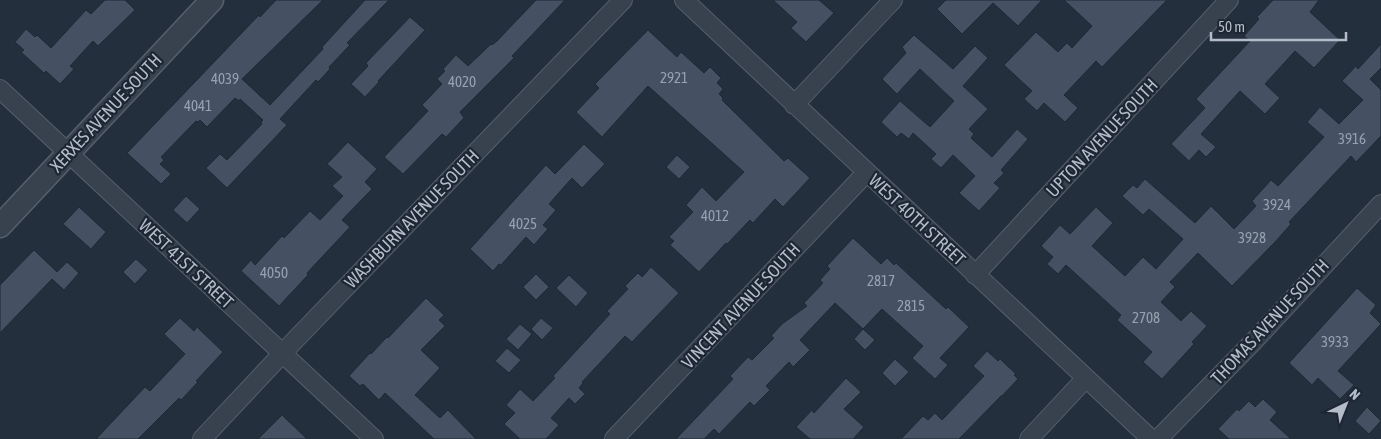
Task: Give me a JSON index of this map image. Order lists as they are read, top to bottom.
{
  "streets": {
    "street": [
      "XERXES AVENUE SOUTH",
      "UPTON AVENUE SOUTH",
      "WASHBURN AVENUE SOUTH",
      "WEST 40TH STREET",
      "WEST 41ST STREET",
      "VINCENT AVENUE SOUTH",
      "THOMAS AVENUE SOUTH"
    ]
  },
  "crossings": [
    ["XERXES AVENUE SOUTH", "WEST 41ST STREET"],
    ["UPTON AVENUE SOUTH", "WEST 40TH STREET"],
    ["WASHBURN AVENUE SOUTH", "WEST 41ST STREET"],
    ["WEST 40TH STREET", "VINCENT AVENUE SOUTH"]
  ],
  "house_numbers": [
    "2921",
    "4039",
    "4020",
    "4041",
    "3916",
    "3924",
    "4012",
    "4025",
    "3928",
    "4050",
    "2817",
    "2815",
    "2708",
    "3933"
  ],
  "scale_bar": "50 m",
  "north": "top right"
}
